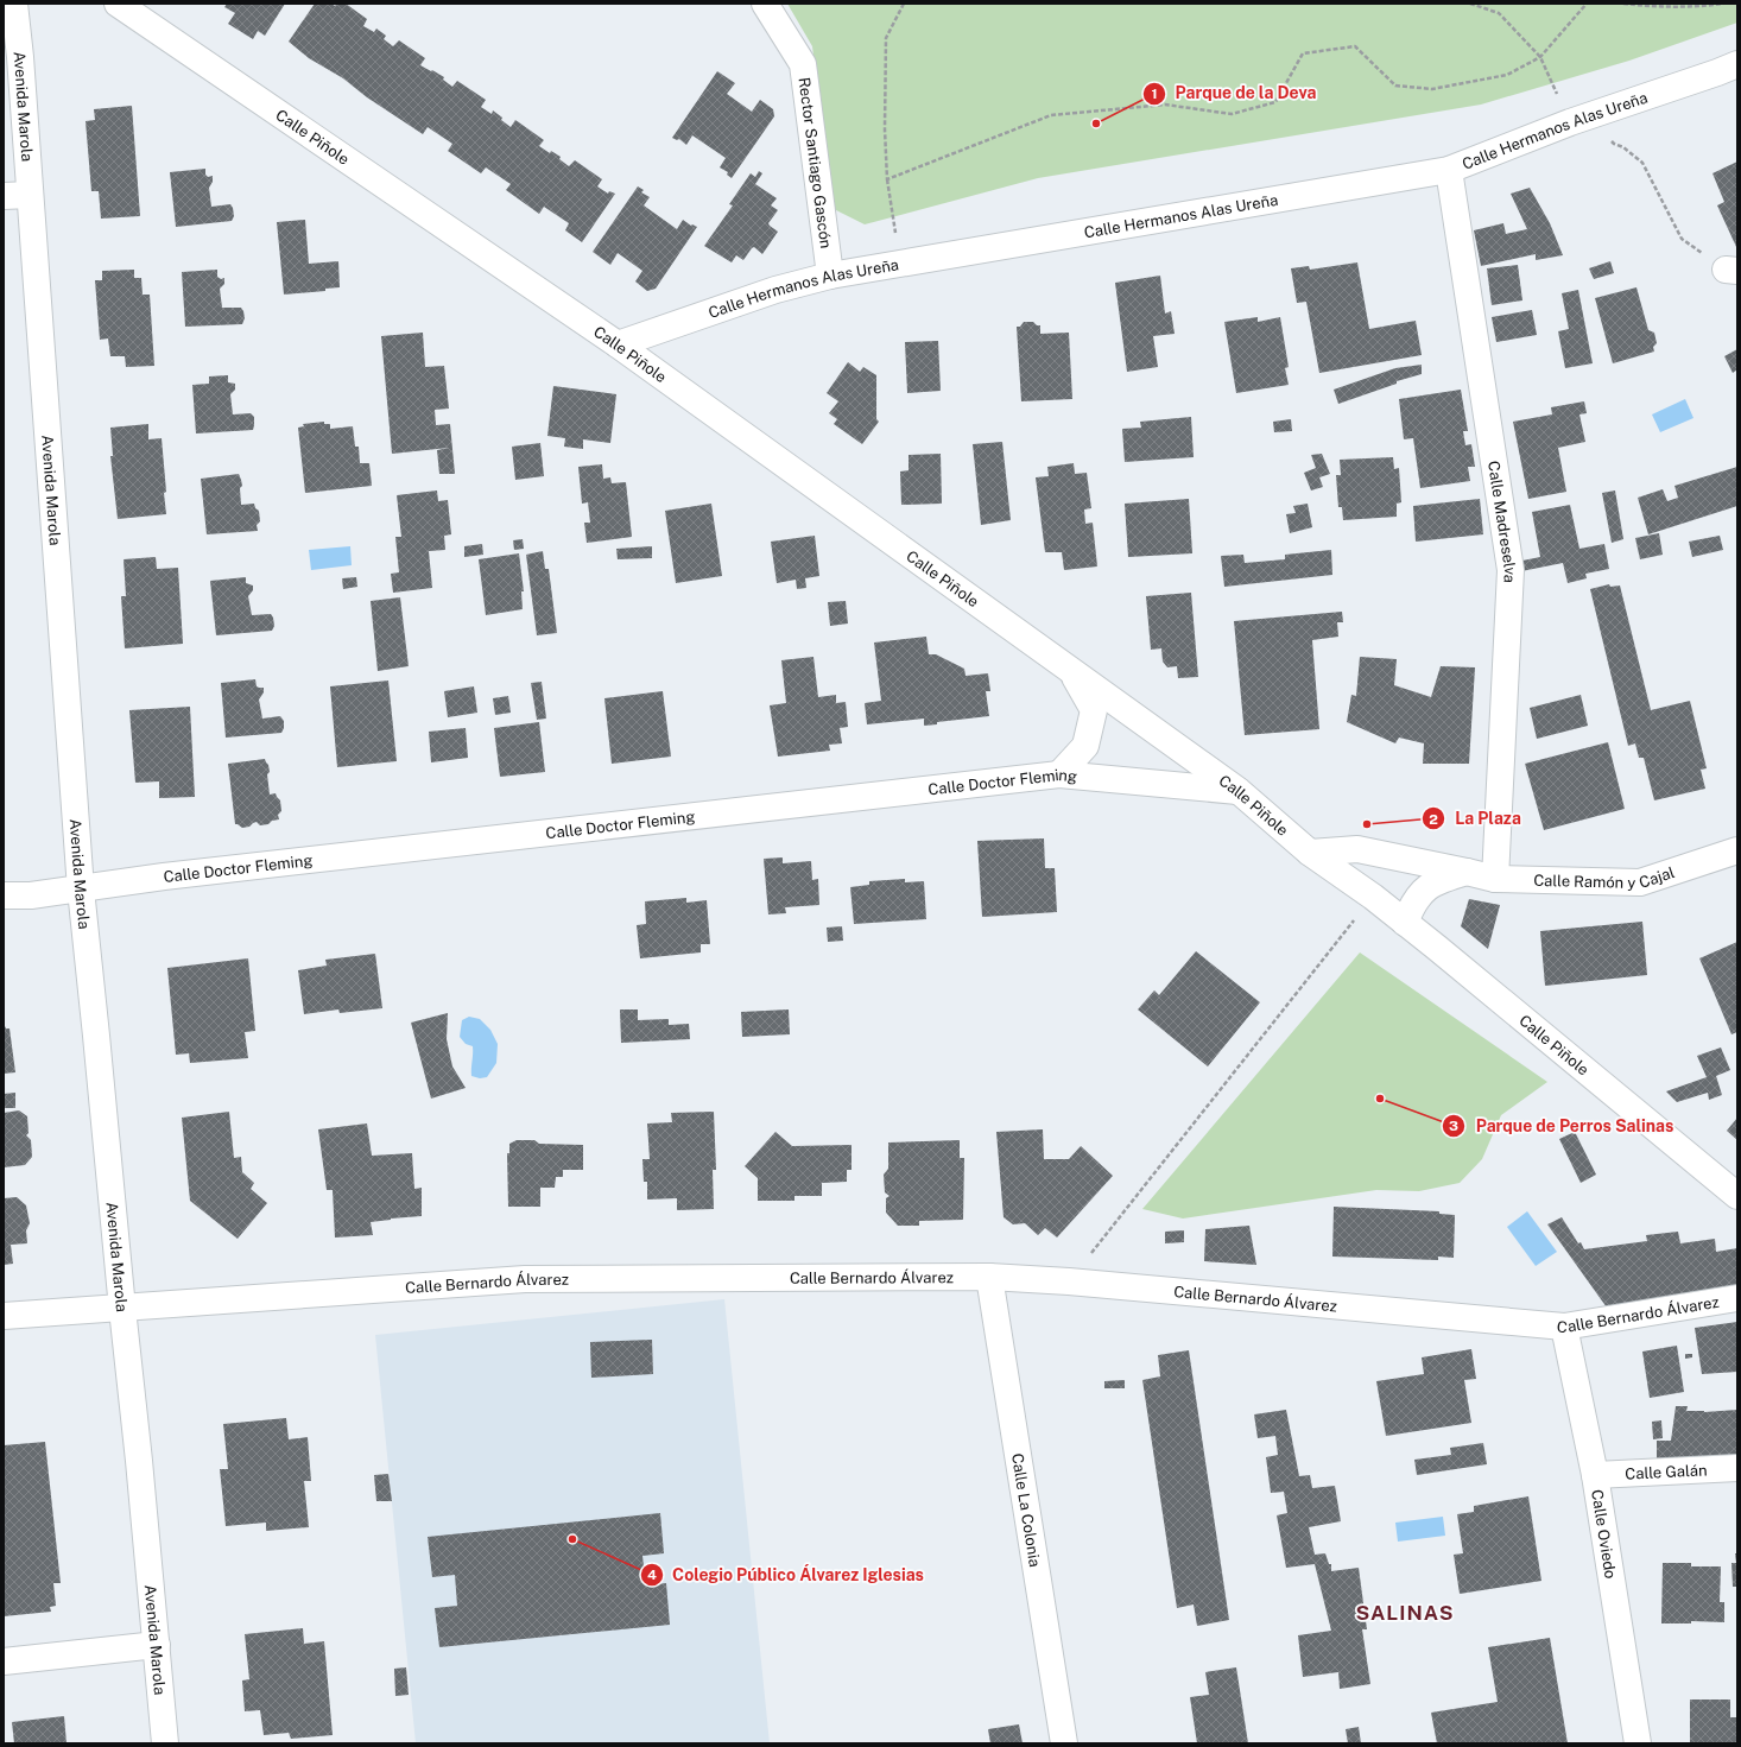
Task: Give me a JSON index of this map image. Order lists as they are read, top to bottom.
{
  "streets": {
    "street": [
      "Avenida Marola",
      "Calle Hermanos Alas Ureña",
      "Calle Piñole",
      "Rector Santiago Gascón",
      "Calle Madreselva",
      "Calle Doctor Fleming",
      "Calle Ramón y Cajal",
      "Calle Bernardo Álvarez",
      "Calle Galán",
      "Calle La Colonia",
      "Calle Oviedo"
    ]
  },
  "crossings": [
    ["Avenida Marola", "Calle Doctor Fleming"],
    ["Avenida Marola", "Calle Bernardo Álvarez"],
    ["Calle Hermanos Alas Ureña", "Calle Piñole"],
    ["Calle Hermanos Alas Ureña", "Rector Santiago Gascón"],
    ["Calle Hermanos Alas Ureña", "Calle Madreselva"],
    ["Calle Piñole", "Calle Doctor Fleming"],
    ["Calle Piñole", "Calle Ramón y Cajal"],
    ["Calle Madreselva", "Calle Ramón y Cajal"],
    ["Calle Bernardo Álvarez", "Calle La Colonia"],
    ["Calle Bernardo Álvarez", "Calle Oviedo"],
    ["Calle Galán", "Calle Oviedo"]
  ],
  "districts": ["SALINAS"],
  "places": [
    "Parque de la Deva",
    "La Plaza",
    "Parque de Perros Salinas",
    "Colegio Público Álvarez Iglesias"
  ]
}
